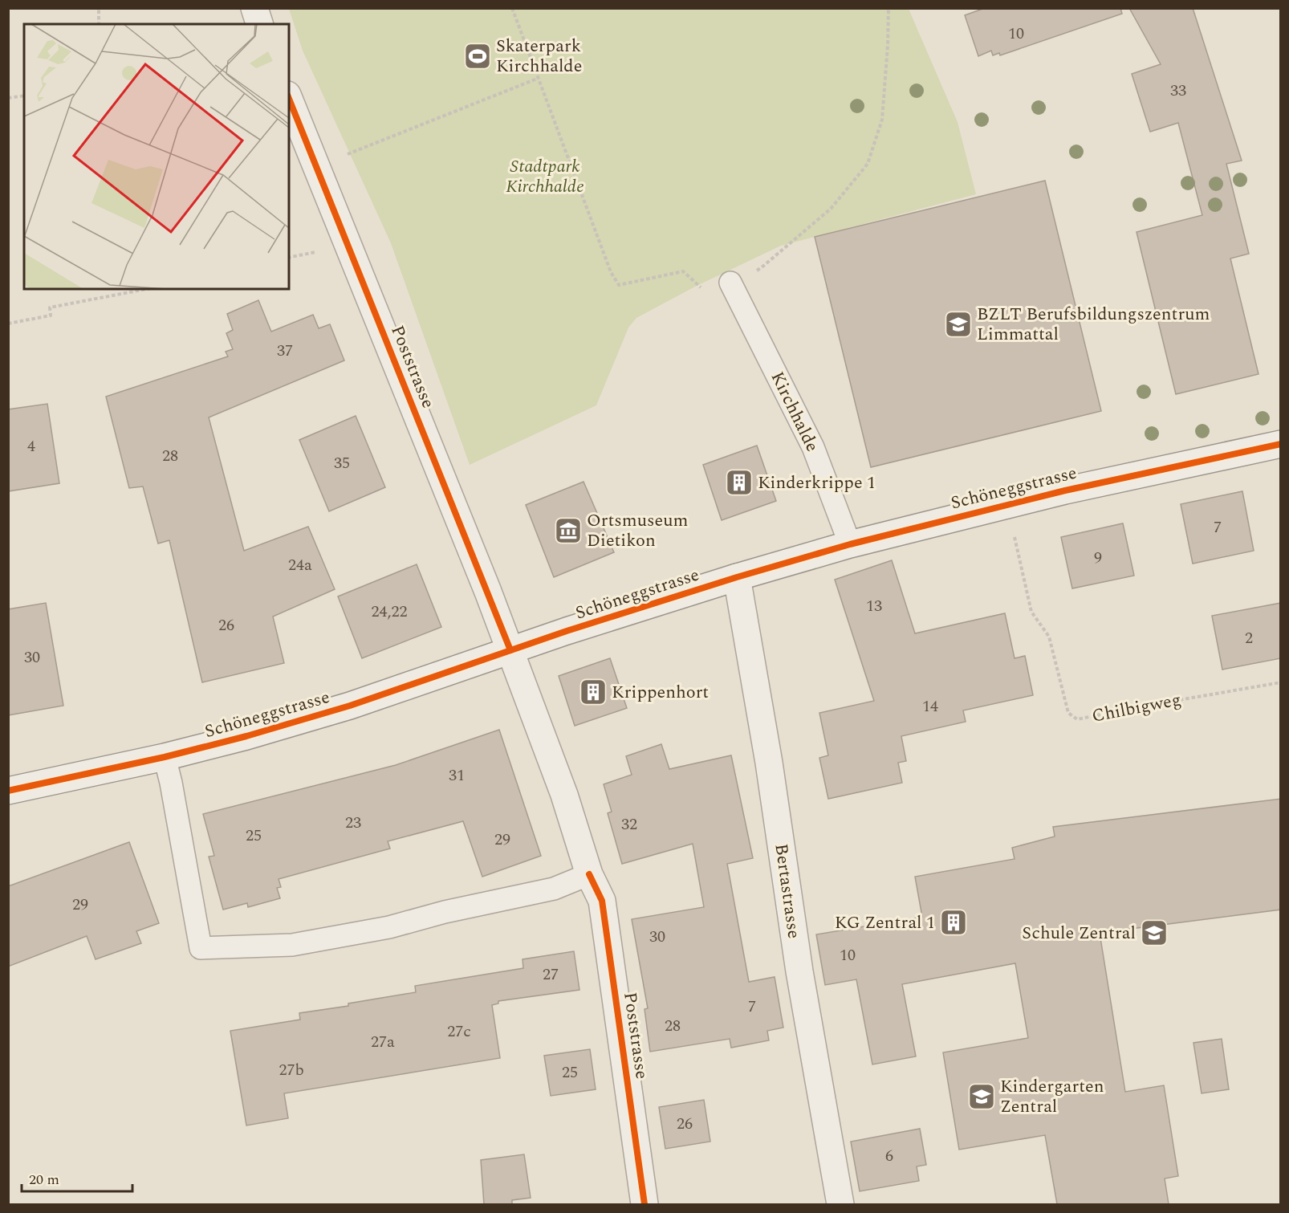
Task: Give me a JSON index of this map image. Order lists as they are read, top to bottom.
{
  "streets": {
    "street": ["Poststrasse", "Schöneggstrasse", "Bertastrasse"],
    "lane": ["Kirchhalde"],
    "path": ["Chilbigweg"]
  },
  "crossings": [
    ["Poststrasse", "Schöneggstrasse"],
    ["Kirchhalde", "Schöneggstrasse"],
    ["Schöneggstrasse", "Chilbigweg"],
    ["Schöneggstrasse", "Bertastrasse"]
  ],
  "parks": ["Stadtpark Kirchhalde"],
  "places": {
    "sports": ["Skaterpark Kirchhalde"],
    "school or university": ["BZLT Berufsbildungszentrum Limmattal", "Schule Zentral", "Kindergarten Zentral"],
    "building": ["Kinderkrippe 1", "Krippenhort", "KG Zentral 1"],
    "museum": ["Ortsmuseum Dietikon"]
  },
  "house_numbers": [
    "10",
    "33",
    "37",
    "4",
    "28",
    "35",
    "7",
    "9",
    "24a",
    "13",
    "24,22",
    "26",
    "2",
    "30",
    "14",
    "31",
    "23",
    "32",
    "25",
    "29",
    "29",
    "30",
    "10",
    "27",
    "7",
    "28",
    "27c",
    "27a",
    "27b",
    "25",
    "26",
    "6"
  ],
  "scale_bar": "20 m"
}
